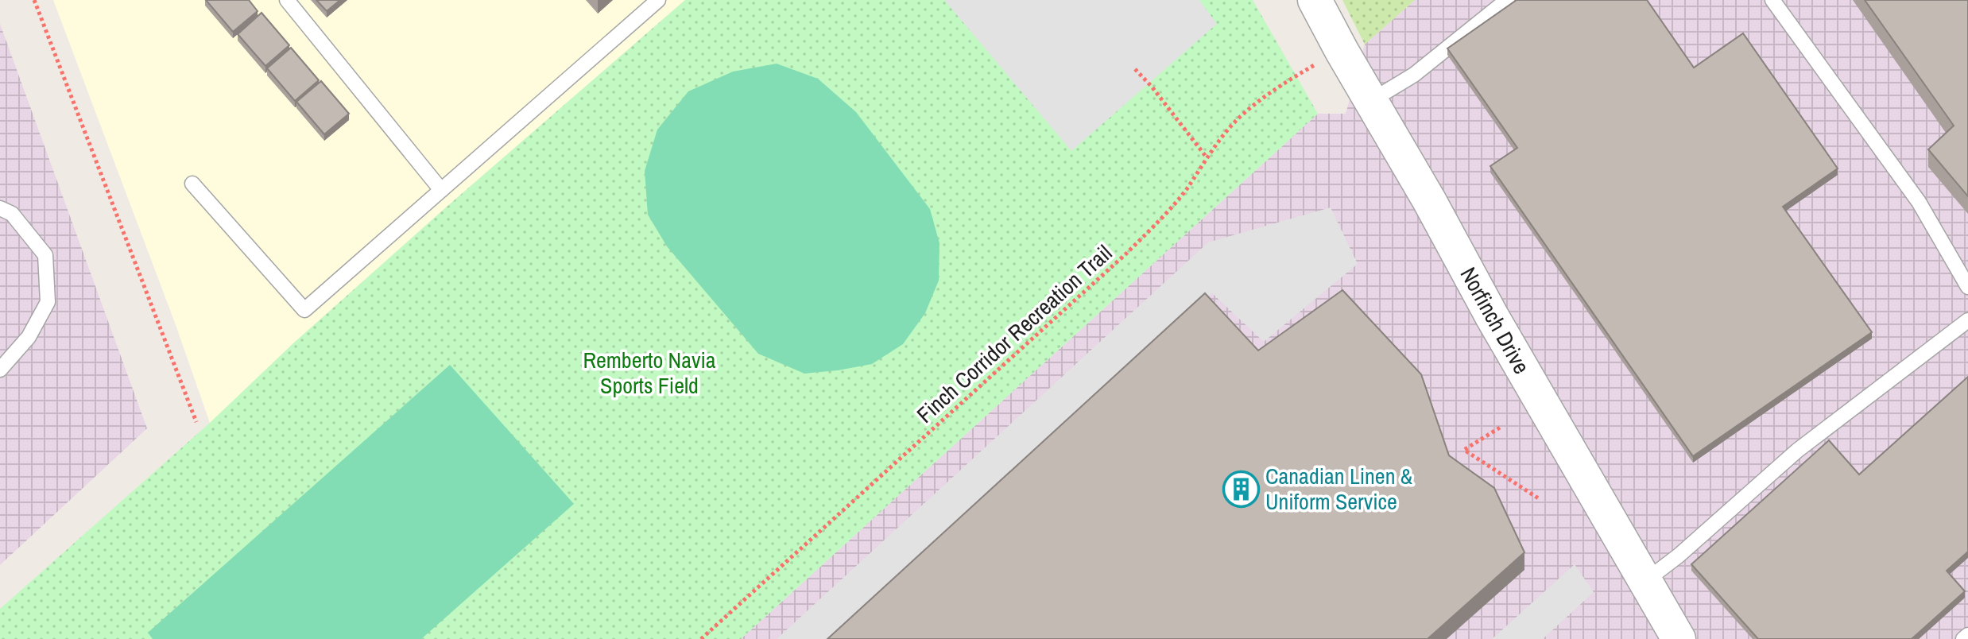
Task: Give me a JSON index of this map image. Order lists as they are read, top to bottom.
{
  "streets": {
    "street": ["Norfinch Drive"],
    "path": ["Finch Corridor Recreation Trail"]
  },
  "crossings": [
    ["Norfinch Drive", "Finch Corridor Recreation Trail"]
  ],
  "parks": ["Remberto Navia Sports Field"],
  "places": {
    "building": ["Canadian Linen & Uniform Service"]
  }
}
